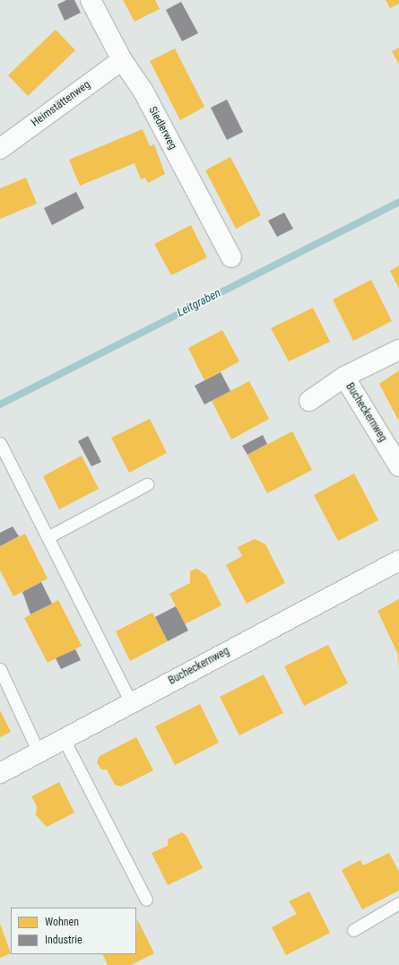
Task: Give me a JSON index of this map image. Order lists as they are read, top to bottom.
{
  "streets": {
    "street": ["Heimstättenweg", "Siedlerweg", "Bucheckernweg"]
  },
  "crossings": [
    ["Heimstättenweg", "Siedlerweg"]
  ],
  "water": ["Leitgraben"],
  "legend": ["Wohnen", "Industrie"]
}
